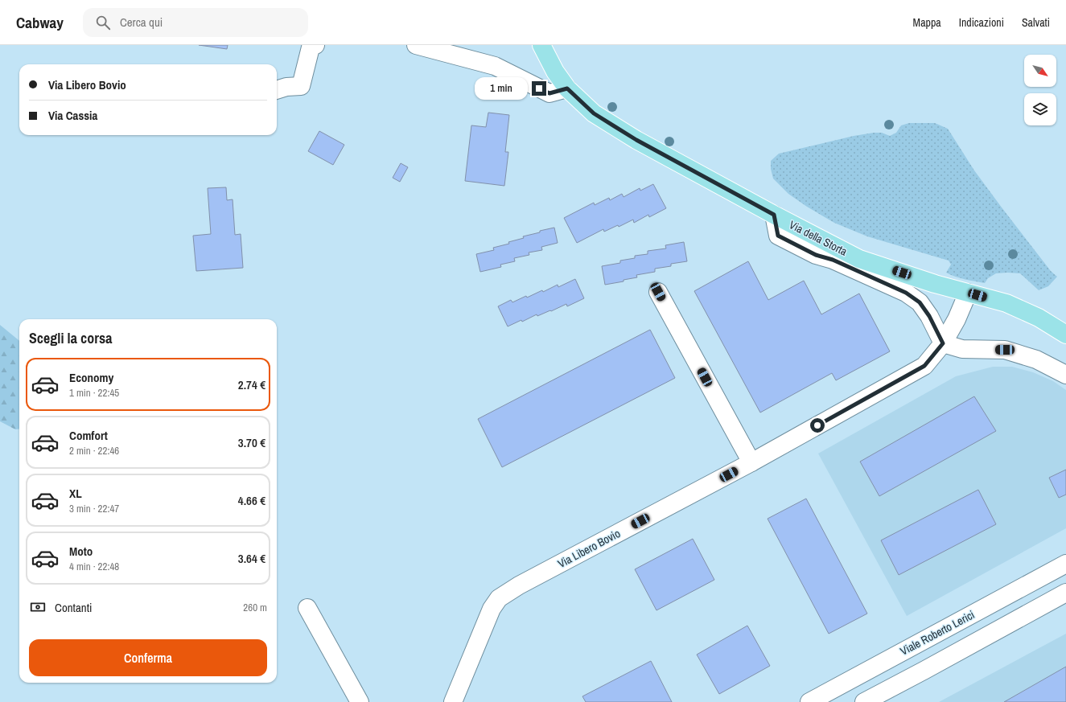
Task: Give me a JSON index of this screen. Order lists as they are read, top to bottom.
{
  "streets": {
    "main road": ["Via della Storta"],
    "street": ["Via Libero Bovio", "Viale Roberto Lerici"]
  },
  "crossings": [
    ["Via della Storta", "Via Libero Bovio"]
  ],
  "north": "bottom right",
  "page": {
    "header": "Cabway",
    "search": "Cerca qui",
    "nav": ["Mappa", "Indicazioni", "Salvati"],
    "banner": ["Via Libero Bovio", "Via Cassia"],
    "bubble": "1 min",
    "heading": "Scegli la corsa",
    "list": [
      {
        "name": "Economy",
        "note": "1 min · 22:45",
        "value": "2.74 €"
      },
      {
        "name": "Comfort",
        "note": "2 min · 22:46",
        "value": "3.70 €"
      },
      {
        "name": "XL",
        "note": "3 min · 22:47",
        "value": "4.66 €"
      },
      {
        "name": "Moto",
        "note": "4 min · 22:48",
        "value": "3.64 €"
      }
    ],
    "pay": ["Contanti", "260 m"],
    "buttons": "Conferma"
  }
}
